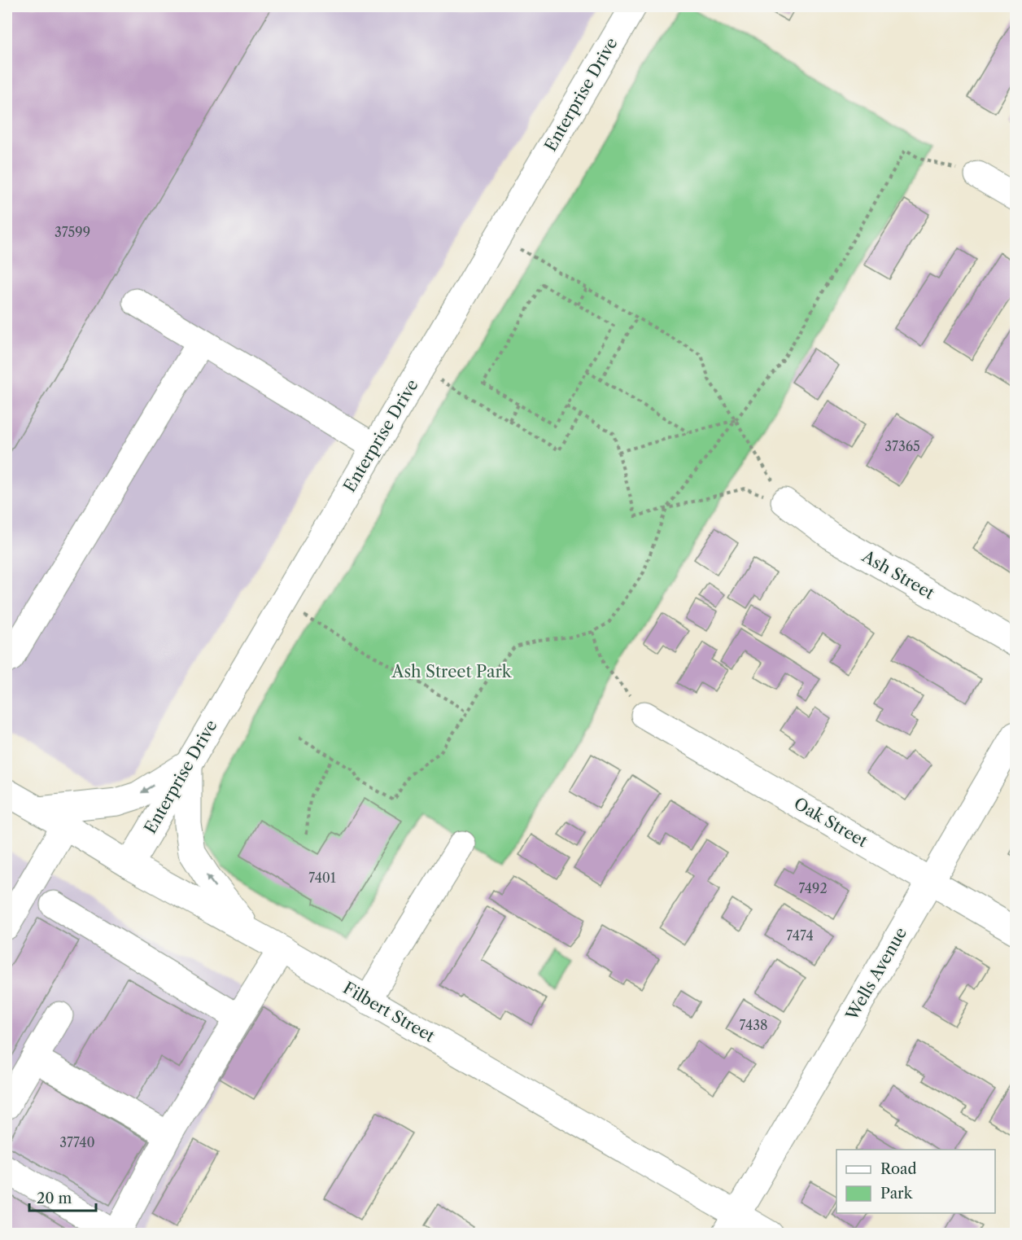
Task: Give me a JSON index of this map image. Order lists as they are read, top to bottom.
{
  "streets": {
    "street": [
      "Enterprise Drive",
      "Ash Street",
      "Oak Street",
      "Wells Avenue",
      "Filbert Street"
    ]
  },
  "crossings": [
    ["Enterprise Drive", "Filbert Street"],
    ["Oak Street", "Wells Avenue"],
    ["Wells Avenue", "Filbert Street"]
  ],
  "parks": ["Ash Street Park"],
  "house_numbers": [
    "37599",
    "37365",
    "7401",
    "7492",
    "7474",
    "7438",
    "37740"
  ],
  "legend": ["Road", "Park"],
  "scale_bar": "20 m"
}
